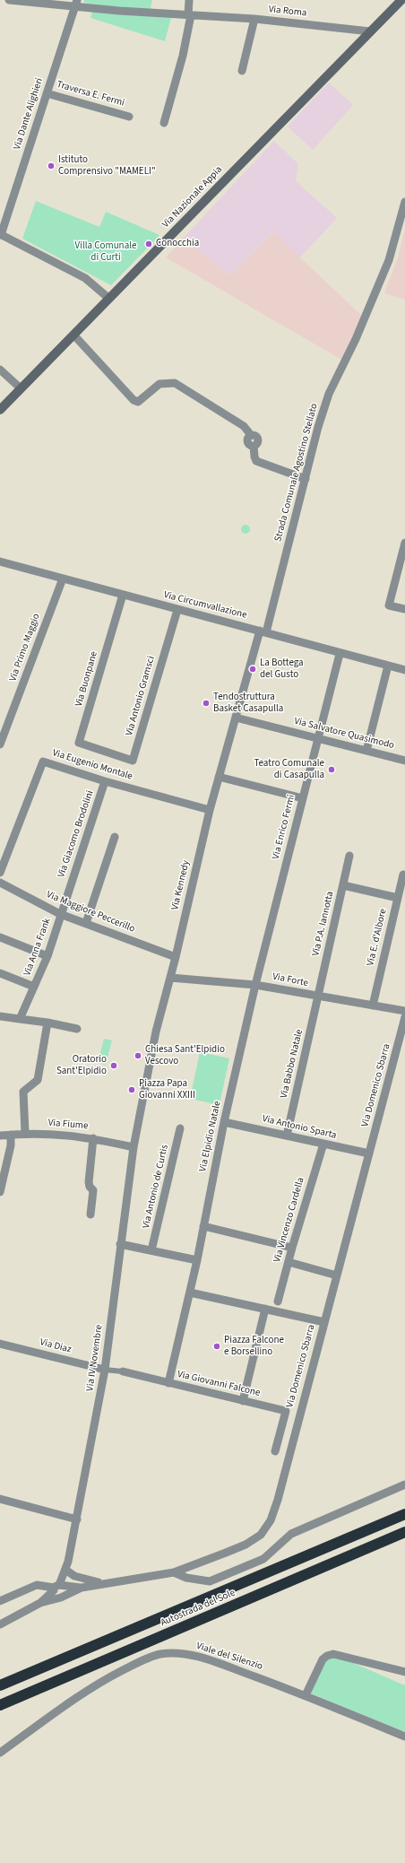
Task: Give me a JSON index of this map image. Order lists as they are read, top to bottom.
{
  "streets": {
    "highway": ["Autostrada del Sole"],
    "main road": ["Via Nazionale Appia"],
    "street": [
      "Via Roma",
      "Traversa E. Fermi",
      "Via Dante Alighieri",
      "Strada Comunale Agostino Stellato",
      "Via Circumvallazione",
      "Via Primo Maggio",
      "Via Buonpane",
      "Via Antonio Gramsci",
      "Via Salvatore Quasimodo",
      "Via Eugenio Montale",
      "Via Enrico Fermi",
      "Via Giacomo Brodolini",
      "Via Kennedy",
      "Via Maggiore Peccerillo",
      "Via P.A. Iannotta",
      "Via E. d'Albore",
      "Via Anna Frank",
      "Via Forte",
      "Via Babbo Natale",
      "Via Domenico Sbarra",
      "Via Fiume",
      "Via Antonio Sparta",
      "Via Elpidio Natale",
      "Via Antonio de Curtis",
      "Via Vincenzo Cardella",
      "Via Diaz",
      "Via IV Novembre",
      "Via Giovanni Falcone",
      "Viale del Silenzio"
    ]
  },
  "crossings": [
    ["Via Roma", "Via Dante Alighieri"],
    ["Via Roma", "Via Nazionale Appia"],
    ["Traversa E. Fermi", "Via Dante Alighieri"],
    ["Strada Comunale Agostino Stellato", "Via Circumvallazione"],
    ["Strada Comunale Agostino Stellato", "Via Kennedy"],
    ["Via Circumvallazione", "Via Primo Maggio"],
    ["Via Circumvallazione", "Via Buonpane"],
    ["Via Circumvallazione", "Via Antonio Gramsci"],
    ["Via Circumvallazione", "Via Enrico Fermi"],
    ["Via Circumvallazione", "Via Kennedy"],
    ["Via Buonpane", "Via Antonio Gramsci"],
    ["Via Salvatore Quasimodo", "Via Enrico Fermi"],
    ["Via Salvatore Quasimodo", "Via Kennedy"],
    ["Via Eugenio Montale", "Via Giacomo Brodolini"],
    ["Via Eugenio Montale", "Via Kennedy"],
    ["Via Enrico Fermi", "Via Forte"],
    ["Via Enrico Fermi", "Via Elpidio Natale"],
    ["Via Giacomo Brodolini", "Via Maggiore Peccerillo"],
    ["Via Giacomo Brodolini", "Via Anna Frank"],
    ["Via Kennedy", "Via Maggiore Peccerillo"],
    ["Via Kennedy", "Via Forte"],
    ["Via Kennedy", "Via Fiume"],
    ["Via Kennedy", "Via IV Novembre"],
    ["Via Maggiore Peccerillo", "Via Anna Frank"],
    ["Via P.A. Iannotta", "Via Forte"],
    ["Via P.A. Iannotta", "Via Babbo Natale"],
    ["Via E. d'Albore", "Via Forte"],
    ["Via Forte", "Via Babbo Natale"],
    ["Via Forte", "Via Elpidio Natale"],
    ["Via Babbo Natale", "Via Antonio Sparta"],
    ["Via Domenico Sbarra", "Via Antonio Sparta"],
    ["Via Domenico Sbarra", "Via IV Novembre"],
    ["Via Fiume", "Via IV Novembre"],
    ["Via Antonio Sparta", "Via Elpidio Natale"],
    ["Via Antonio Sparta", "Via Vincenzo Cardella"],
    ["Via Diaz", "Via IV Novembre"],
    ["Via Diaz", "Via Giovanni Falcone"],
    ["Via IV Novembre", "Via Giovanni Falcone"]
  ],
  "parks": ["Villa Comunale di Curti"],
  "places": [
    "Istituto Comprensivo \"MAMELI\"",
    "Conocchia",
    "La Bottega del Gusto",
    "Tendostruttura Basket Casapulla",
    "Teatro Comunale di Casapulla",
    "Chiesa Sant'Elpidio Vescovo",
    "Oratorio Sant'Elpidio",
    "Piazza Papa Giovanni XXIII",
    "Piazza Falcone e Borsellino"
  ]
}
